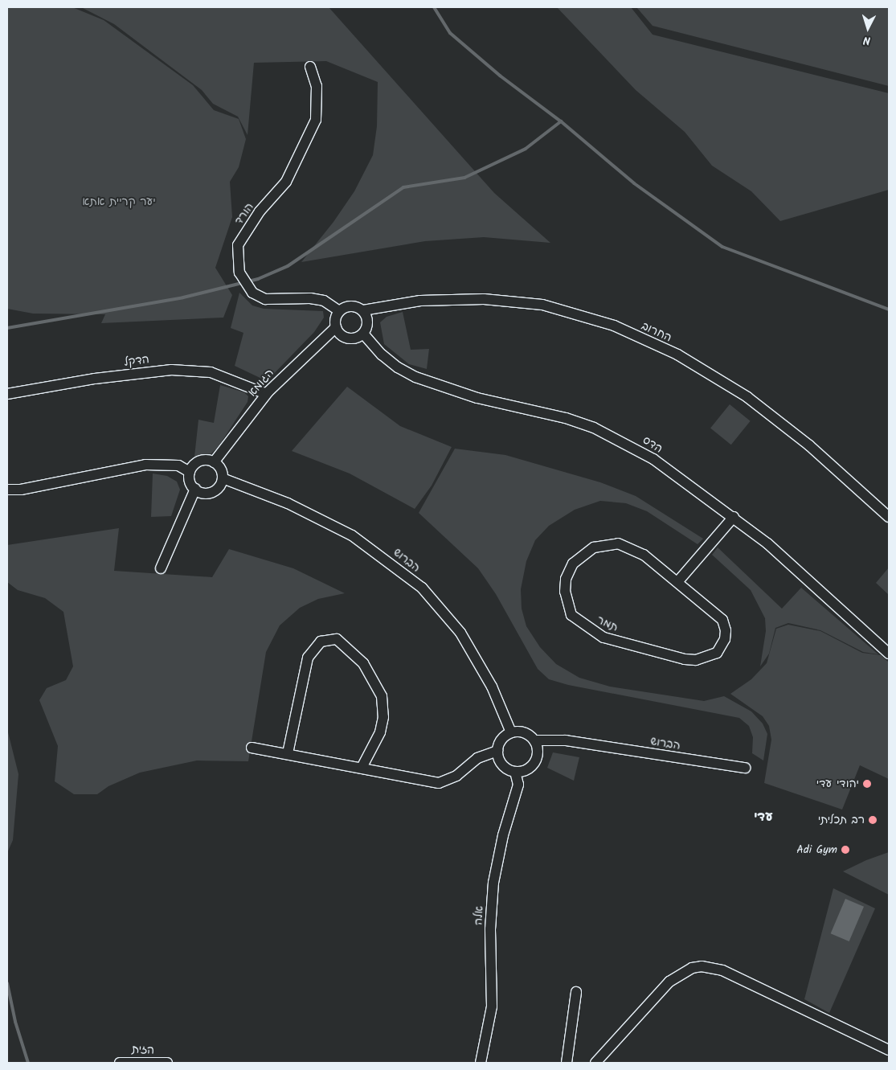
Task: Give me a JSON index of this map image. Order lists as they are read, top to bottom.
{
  "streets": {
    "street": [
      "הורד",
      "החרוב",
      "הדקל",
      "הגומא",
      "הדס",
      "הברוש",
      "תמר",
      "אלה",
      "הזית"
    ]
  },
  "crossings": [
    ["הורד", "החרוב"],
    ["הורד", "הגומא"],
    ["הורד", "הדס"],
    ["החרוב", "הגומא"],
    ["החרוב", "הדס"],
    ["הדקל", "הגומא"],
    ["הגומא", "הדס"],
    ["הגומא", "הברוש"],
    ["הברוש", "אלה"]
  ],
  "districts": ["עדי"],
  "parks": ["יער קריית אתא"],
  "places": ["יהודי עדי", "רב תכליתי", "Adi Gym"],
  "north": "bottom"
}
